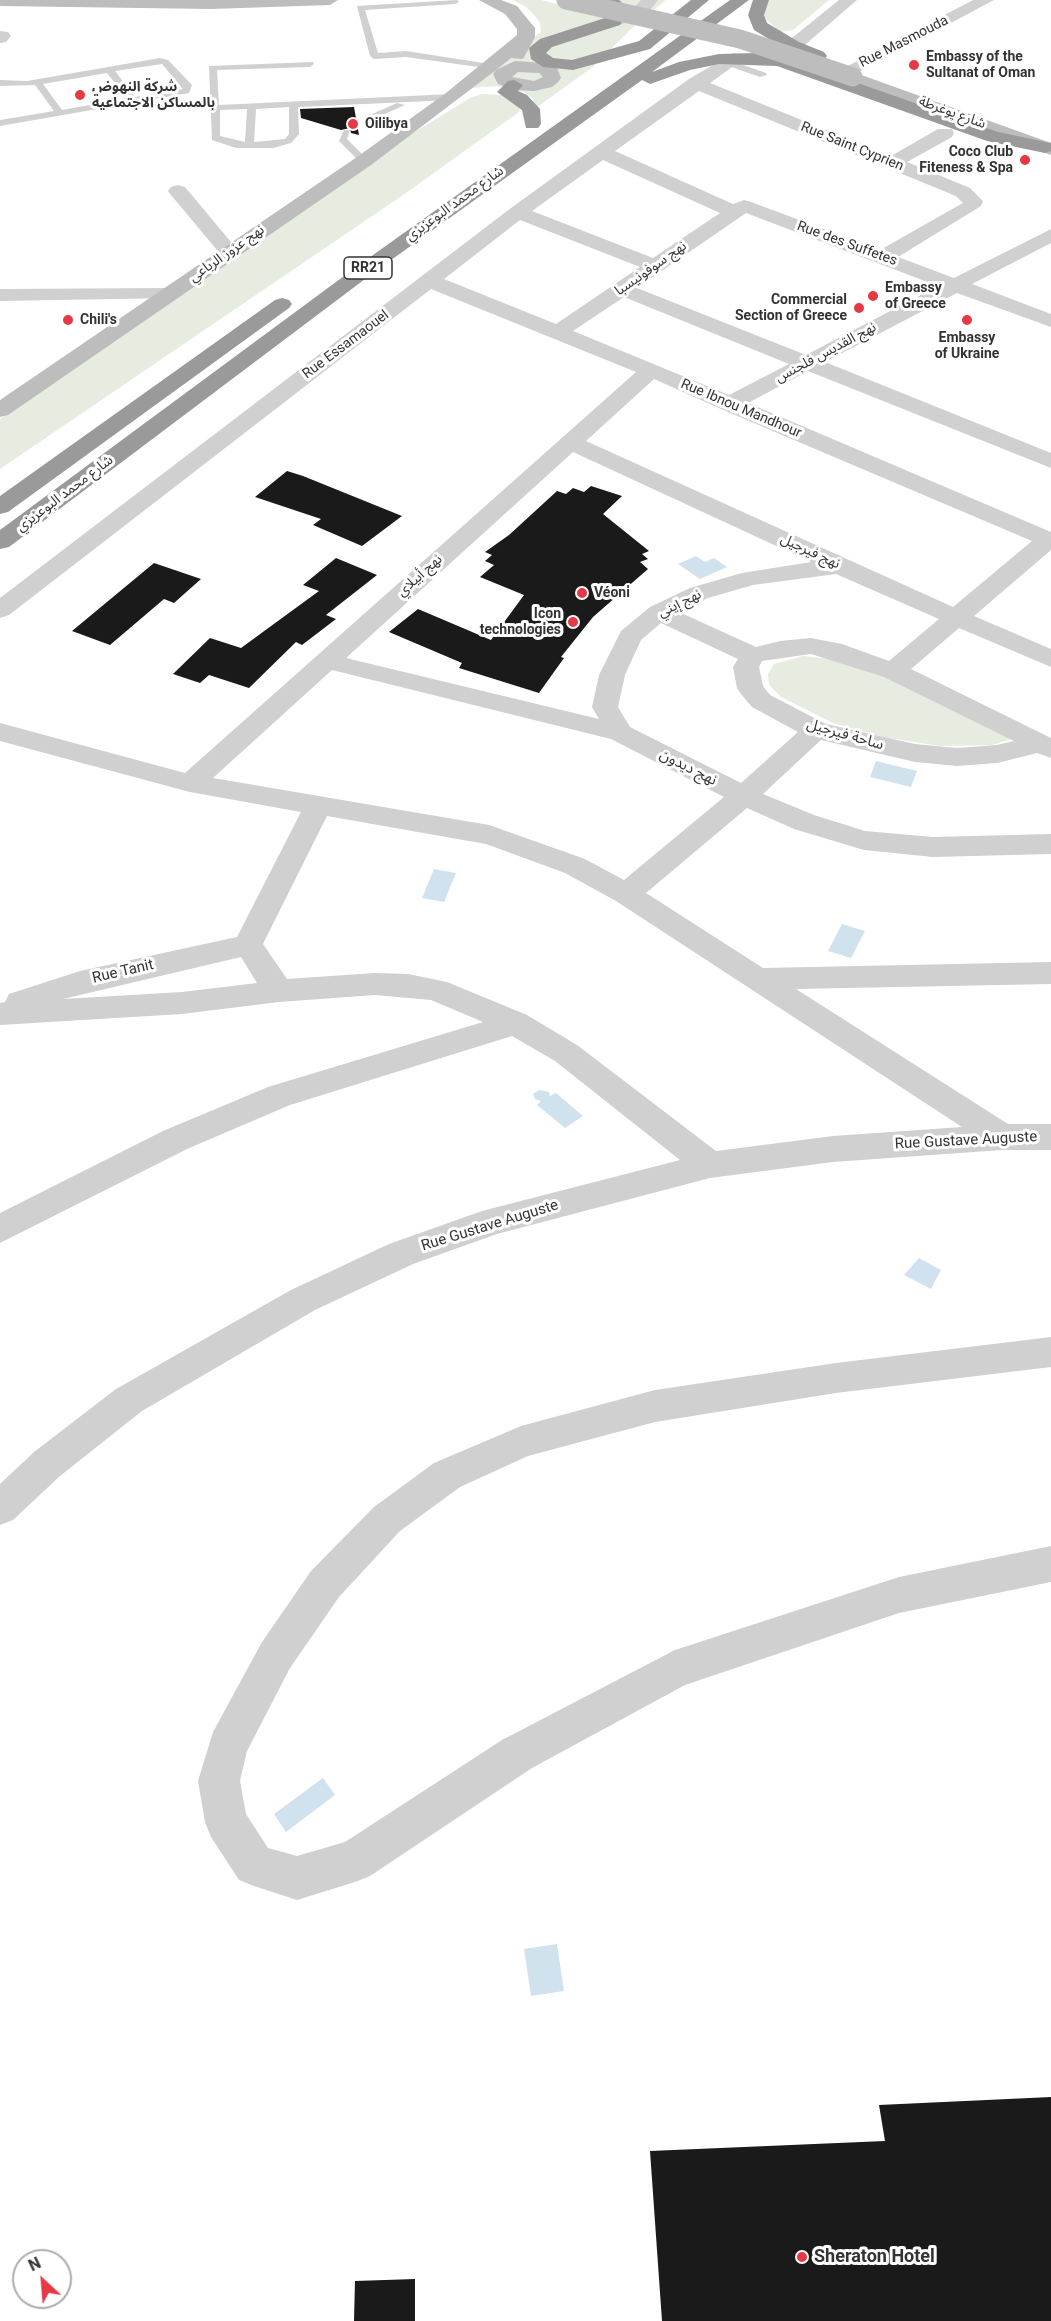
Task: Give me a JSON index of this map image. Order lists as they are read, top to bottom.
{
  "streets": {
    "highway": ["شارع محمد البوعزيزي", "RR21"],
    "main road": ["شارع يوغرطة", "نهج عزوز الرباعي"],
    "street": [
      "Rue Masmouda",
      "Rue Saint Cyprien",
      "Rue des Suffetes",
      "نهج سوفونيسبا",
      "Rue Essamaouel",
      "نهج القديس فلجنس",
      "Rue Ibnou Mandhour",
      "نهج فيرجيل",
      "نهج أبيلاي",
      "نهج إيني",
      "ساحة فيرجيل",
      "نهج ديدون",
      "Rue Tanit",
      "Rue Gustave Auguste"
    ]
  },
  "crossings": [
    ["Rue Masmouda", "شارع يوغرطة"],
    ["Rue Saint Cyprien", "Rue des Suffetes"],
    ["Rue Saint Cyprien", "Rue Essamaouel"],
    ["Rue des Suffetes", "نهج سوفونيسبا"],
    ["Rue des Suffetes", "Rue Essamaouel"],
    ["Rue des Suffetes", "نهج القديس فلجنس"],
    ["نهج سوفونيسبا", "Rue Ibnou Mandhour"],
    ["Rue Essamaouel", "Rue Ibnou Mandhour"],
    ["نهج القديس فلجنس", "Rue Ibnou Mandhour"],
    ["Rue Ibnou Mandhour", "نهج أبيلاي"],
    ["نهج فيرجيل", "نهج أبيلاي"],
    ["نهج فيرجيل", "نهج إيني"],
    ["نهج أبيلاي", "نهج ديدون"],
    ["نهج إيني", "نهج ديدون"]
  ],
  "places": [
    "Embassy of the Sultanat of Oman",
    "شركة النهوض بالمساكن الاجتماعية",
    "Oilibya",
    "Coco Club Fiteness & Spa",
    "Embassy of Greece",
    "Commercial Section of Greece",
    "Chili's",
    "Embassy of Ukraine",
    "Véoni",
    "Icon technologies",
    "Sheraton Hotel"
  ],
  "north": "top left"
}
